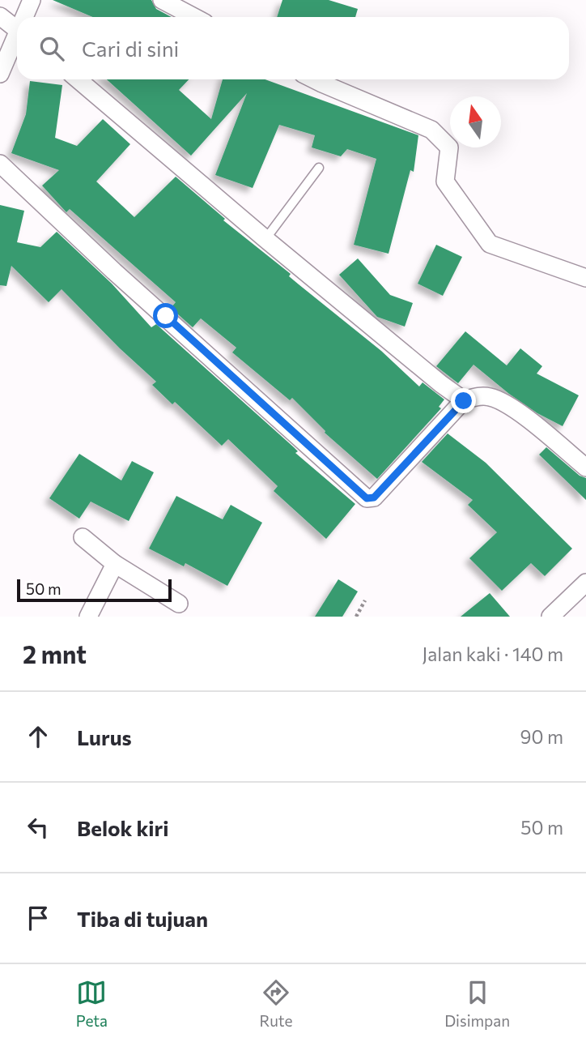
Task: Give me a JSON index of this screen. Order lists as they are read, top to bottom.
{
  "scale_bar": "50 m",
  "north": "top",
  "page": {
    "search": "Cari di sini",
    "scale": "50 m",
    "heading": ["2 mnt", "Jalan kaki · 140 m"],
    "list": [
      ["Lurus", "90 m"],
      ["Belok kiri", "50 m"],
      "Tiba di tujuan"
    ],
    "nav": ["Peta", "Rute", "Disimpan"]
  }
}
